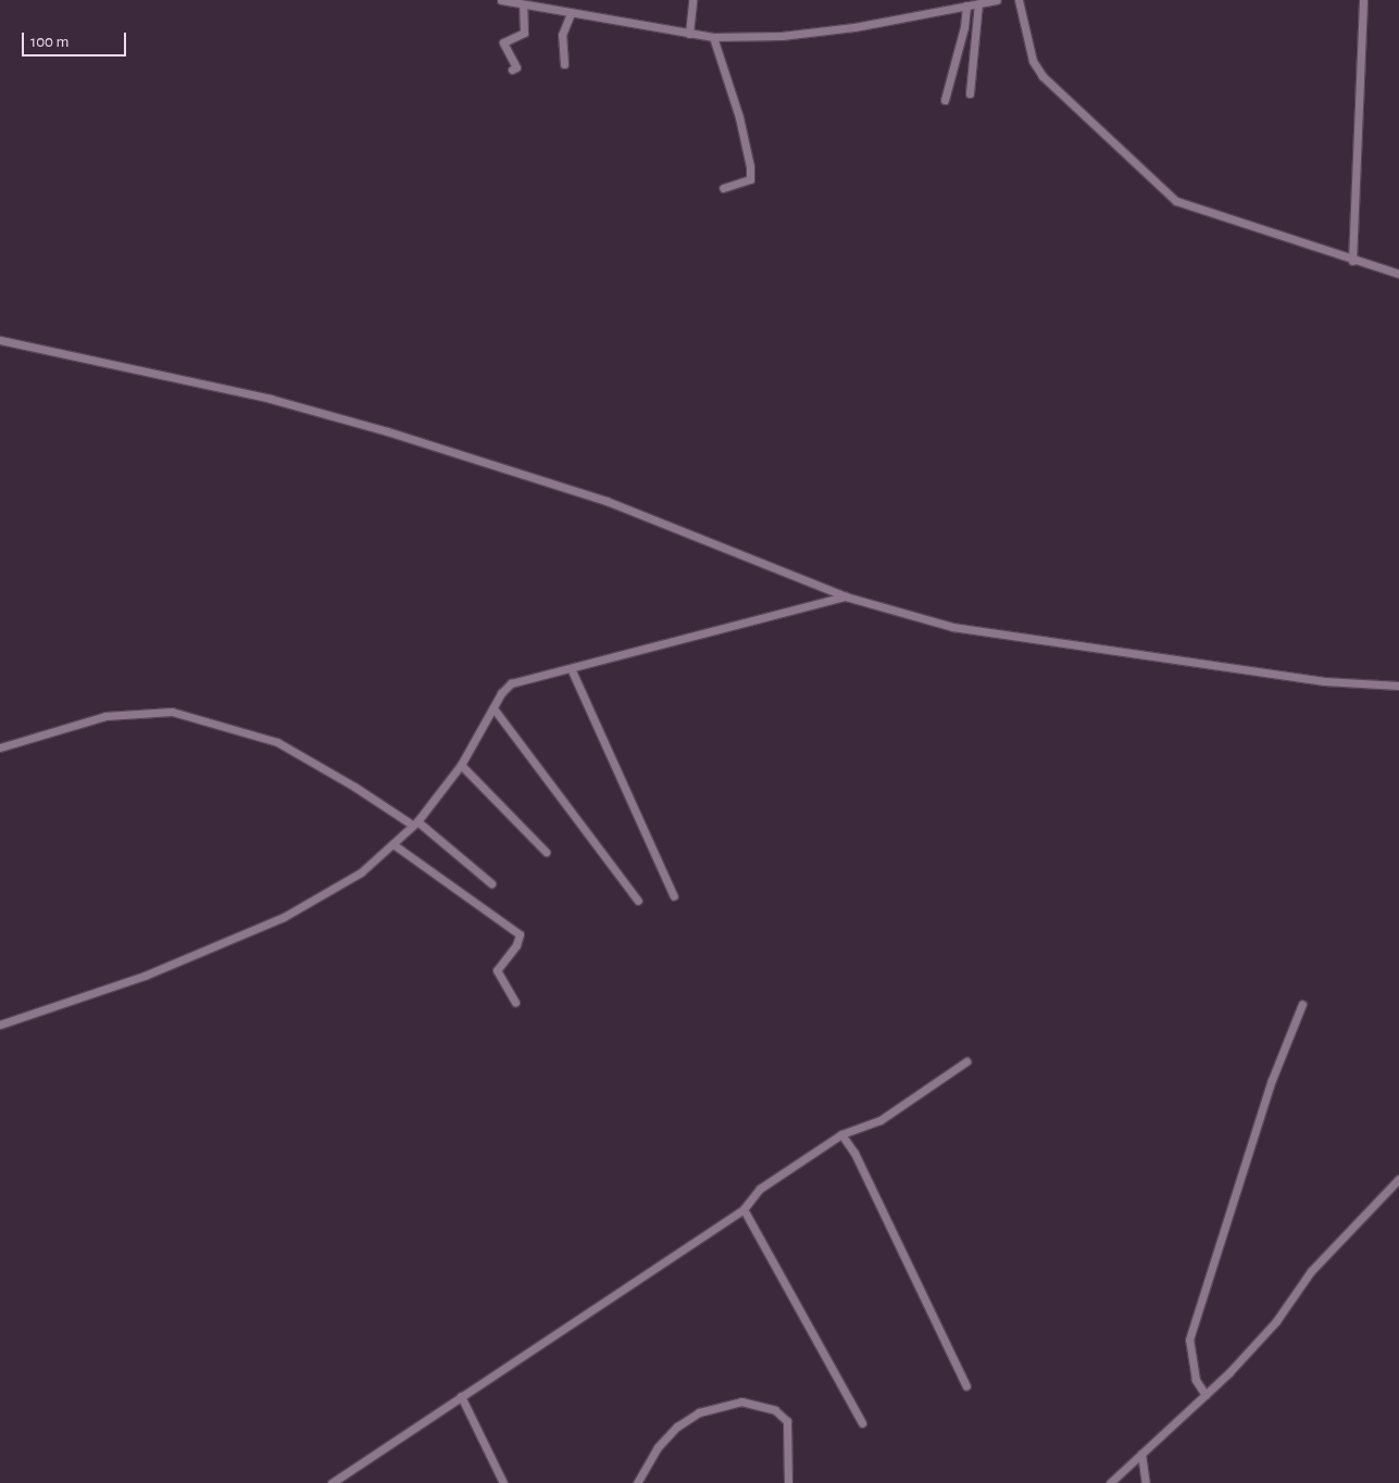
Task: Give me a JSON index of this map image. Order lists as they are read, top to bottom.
{
  "scale_bar": "100 m"
}
